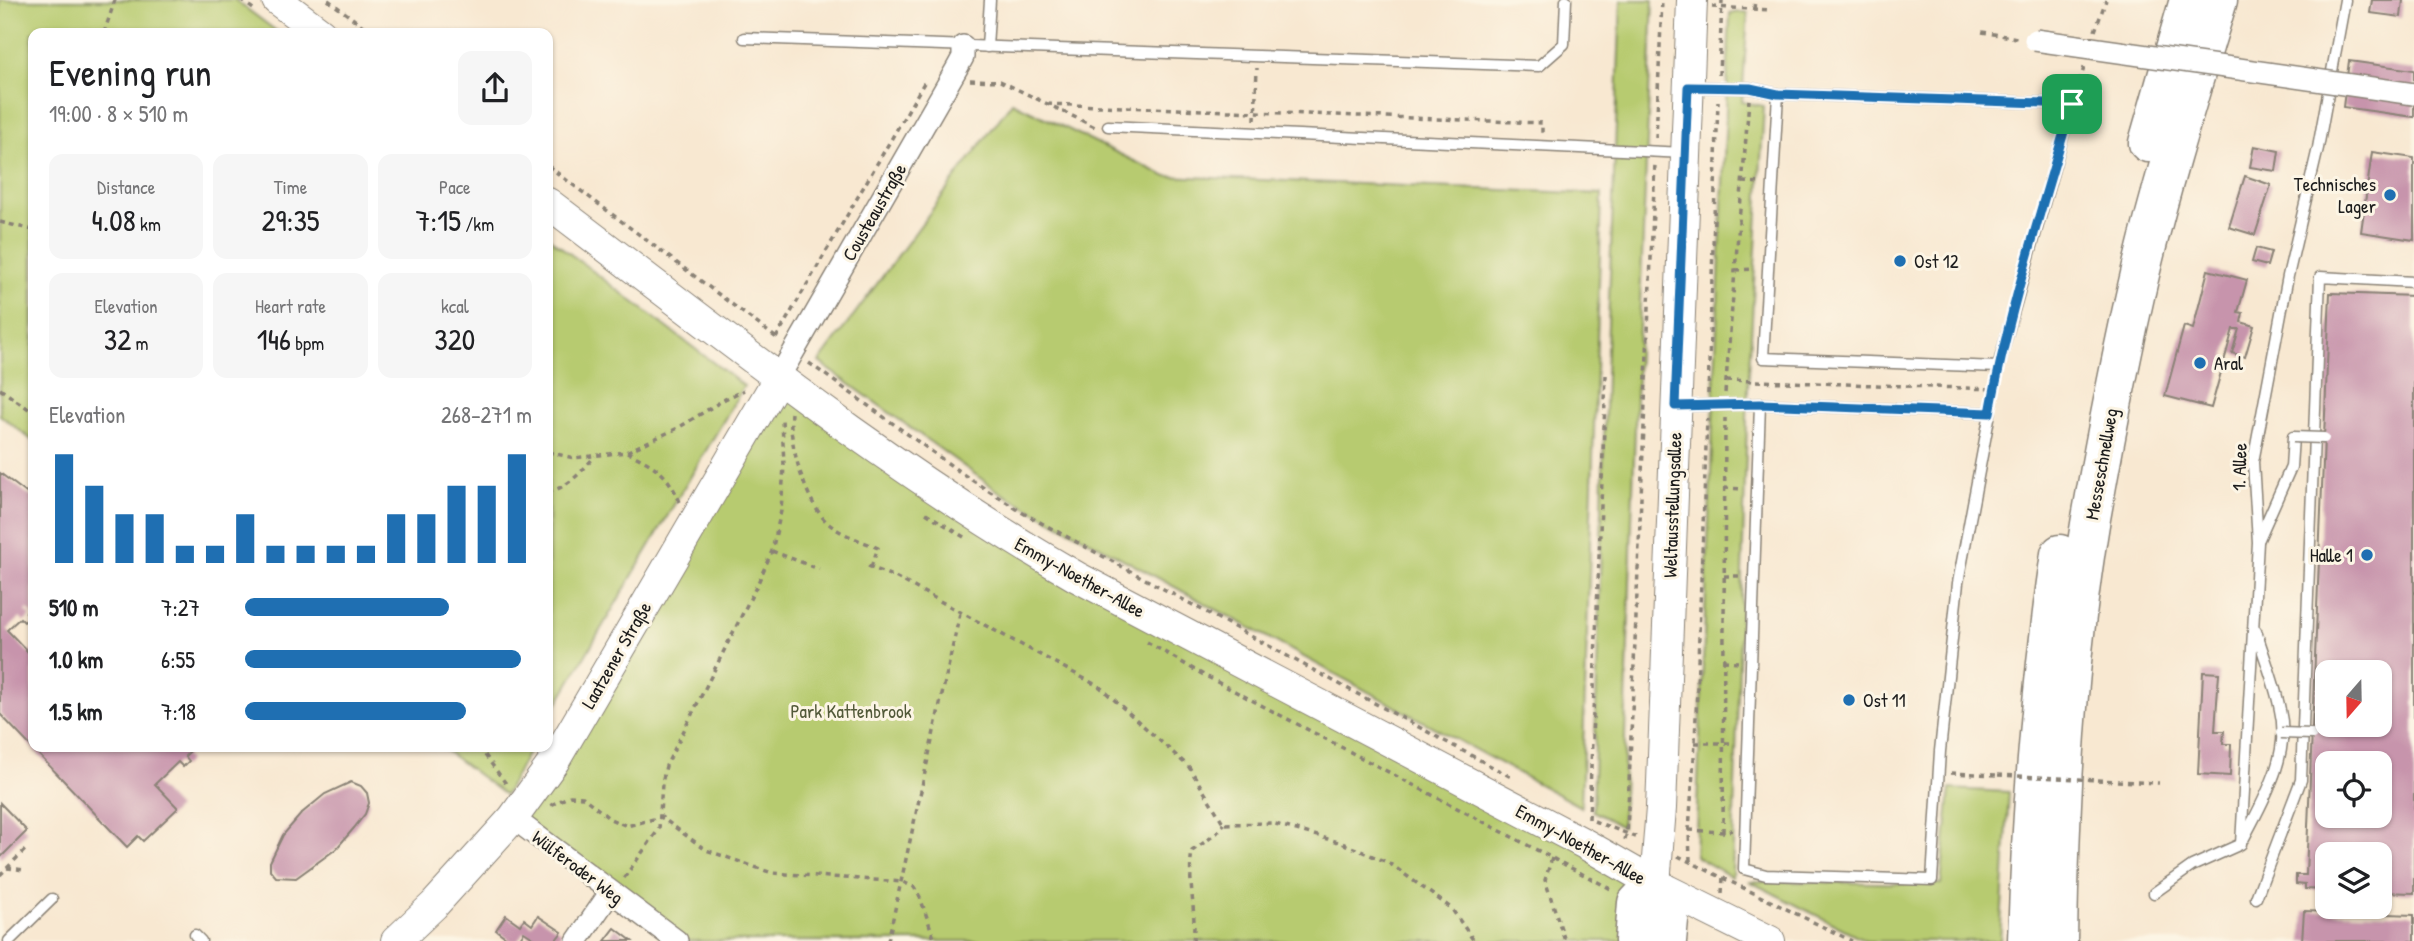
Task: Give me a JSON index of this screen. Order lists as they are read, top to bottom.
{
  "streets": {
    "highway": ["Messeschnellweg"],
    "main road": ["Weltausstellungsallee", "Emmy-Noether-Allee", "Laatzener Straße"],
    "street": ["Cousteaustraße", "Wülferoder Weg"],
    "lane": ["1. Allee"]
  },
  "crossings": [
    ["Cousteaustraße", "Emmy-Noether-Allee"],
    ["Cousteaustraße", "Laatzener Straße"],
    ["Weltausstellungsallee", "Emmy-Noether-Allee"],
    ["Emmy-Noether-Allee", "Laatzener Straße"],
    ["Laatzener Straße", "Wülferoder Weg"]
  ],
  "parks": ["Park Kattenbrook"],
  "places": [
    "Technisches Lager",
    "Ost 12",
    "Aral",
    "Halle 1",
    "Ost 11"
  ],
  "north": "bottom",
  "page": {
    "heading": ["Evening run", "19:00 · 8 × 510 m"],
    "stats": [
      ["Distance", "4.08 km"],
      ["Time", "29:35"],
      ["Pace", "7:15 /km"],
      ["Elevation", "32 m"],
      ["Heart rate", "146 bpm"],
      ["kcal", "320"]
    ],
    "chart": ["Elevation", "268–271 m"],
    "list": [
      {
        "name": "510 m",
        "note": "7:27"
      },
      {
        "name": "1.0 km",
        "note": "6:55"
      },
      {
        "name": "1.5 km",
        "note": "7:18"
      }
    ]
  }
}
